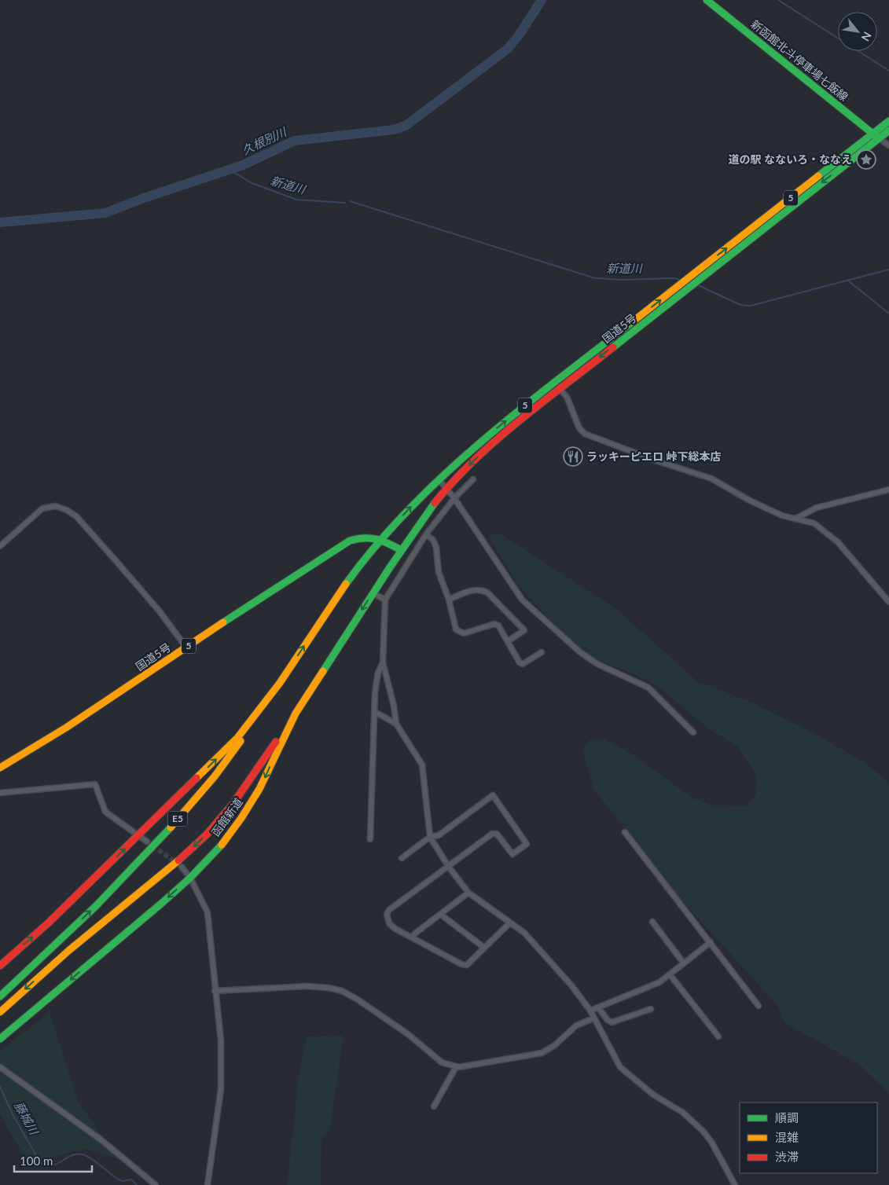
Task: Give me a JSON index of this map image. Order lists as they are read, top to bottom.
{
  "streets": {
    "main road": [
      "新函館北斗停車場七飯線",
      "5",
      "国道5号",
      "函館新道",
      "E5"
    ]
  },
  "crossings": [
    ["新函館北斗停車場七飯線", "国道5号"],
    ["5", "国道5号"],
    ["5", "E5"],
    ["国道5号", "函館新道"]
  ],
  "water": ["久根別川", "新道川", "藤城川"],
  "places": {
    "place": ["道の駅 なないろ・ななえ"],
    "restaurant": ["ラッキーピエロ 峠下総本店"]
  },
  "legend": ["順調", "混雑", "渋滞"],
  "scale_bar": "100 m",
  "north": "bottom right"
}
